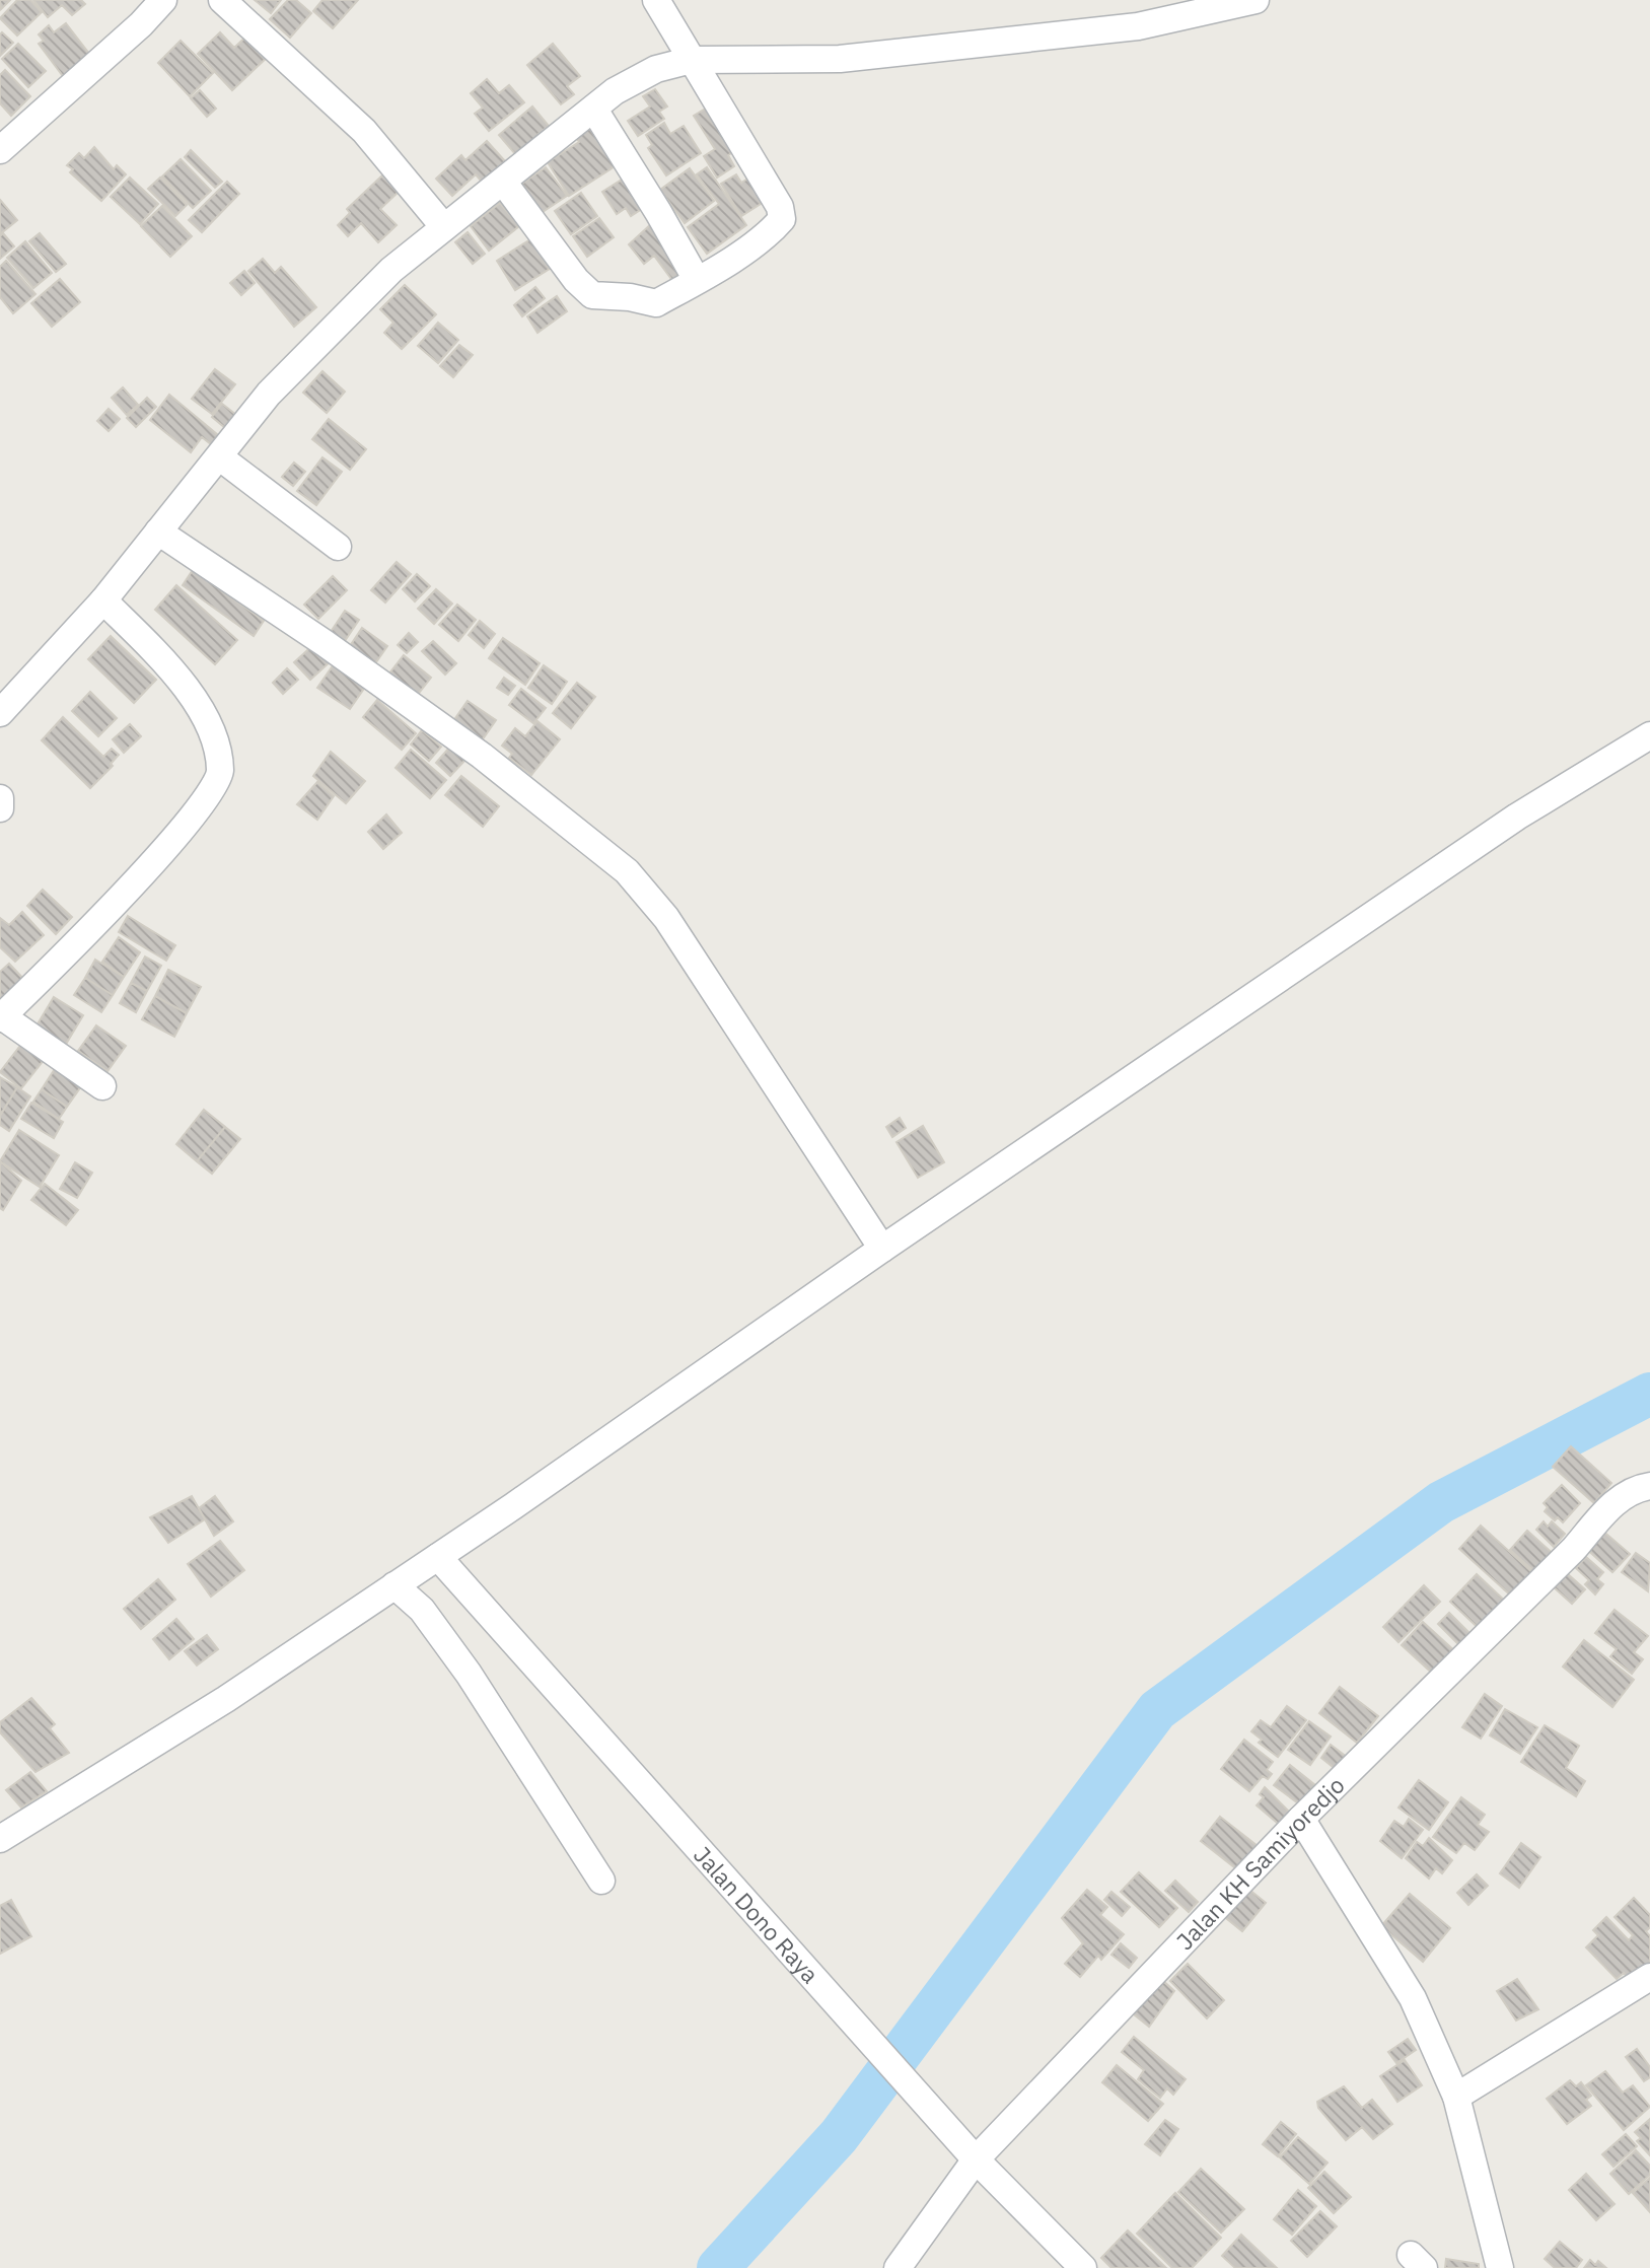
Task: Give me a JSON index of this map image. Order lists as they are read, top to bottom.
{
  "streets": {
    "street": ["Jalan KH Samiyoredjo", "Jalan Dono Raya"]
  },
  "crossings": [
    ["Jalan KH Samiyoredjo", "Jalan Dono Raya"]
  ]
}
